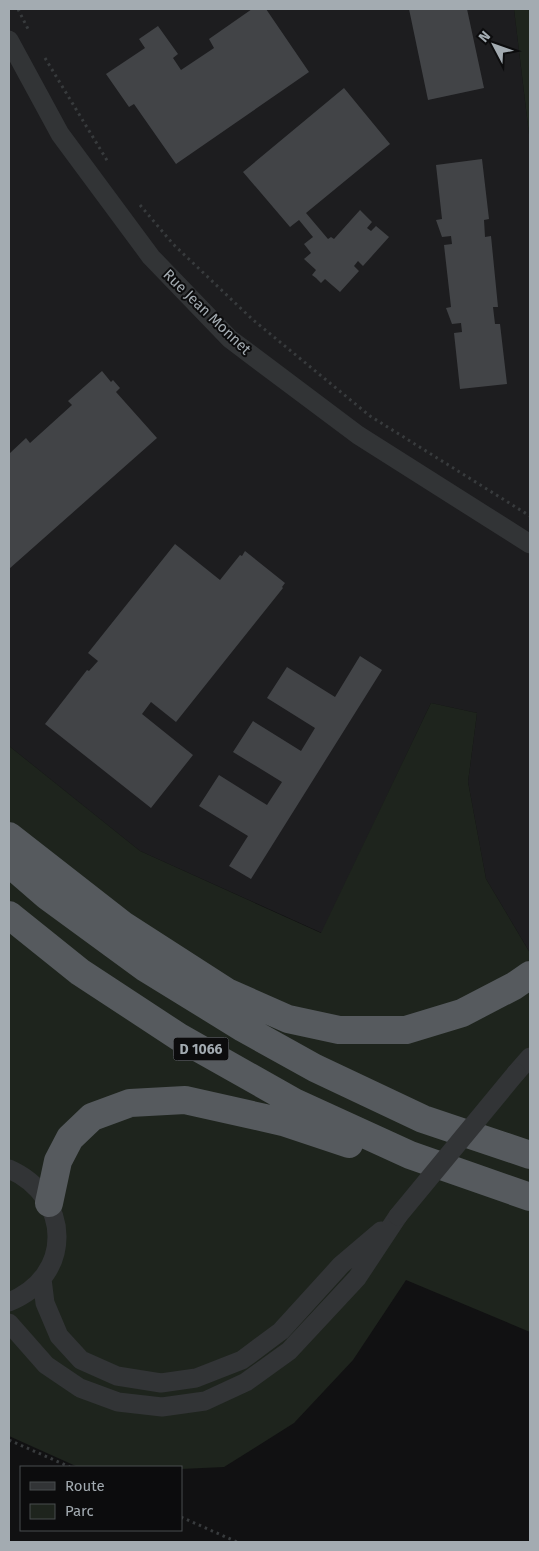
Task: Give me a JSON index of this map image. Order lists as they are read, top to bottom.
{
  "streets": {
    "highway": ["D 1066"],
    "street": ["Rue Jean Monnet"]
  },
  "legend": ["Route", "Parc"],
  "north": "top left"
}
